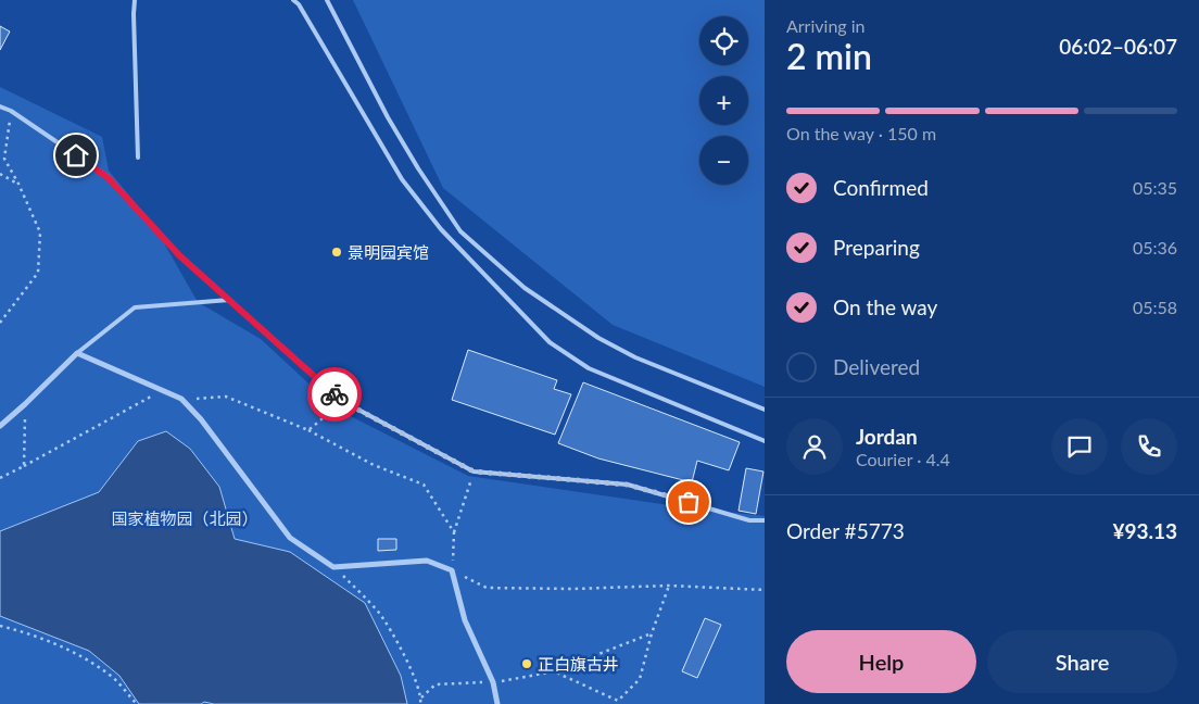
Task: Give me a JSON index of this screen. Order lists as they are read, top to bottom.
{
  "parks": ["国家植物园（北园）"],
  "places": ["景明园宾馆", "正白旗古井"],
  "page": {
    "heading": ["2 min", "Arriving in", "06:02–06:07"],
    "panel": [
      "Jordan",
      "Courier · 4.4",
      "Order #5773",
      "¥93.13"
    ],
    "map_buttons": ["+", "−"],
    "bar": "On the way · 150 m",
    "list": [
      ["Confirmed", "05:35"],
      ["Preparing", "05:36"],
      ["On the way", "05:58"],
      "Delivered"
    ],
    "buttons": ["Help", "Share"]
  }
}
